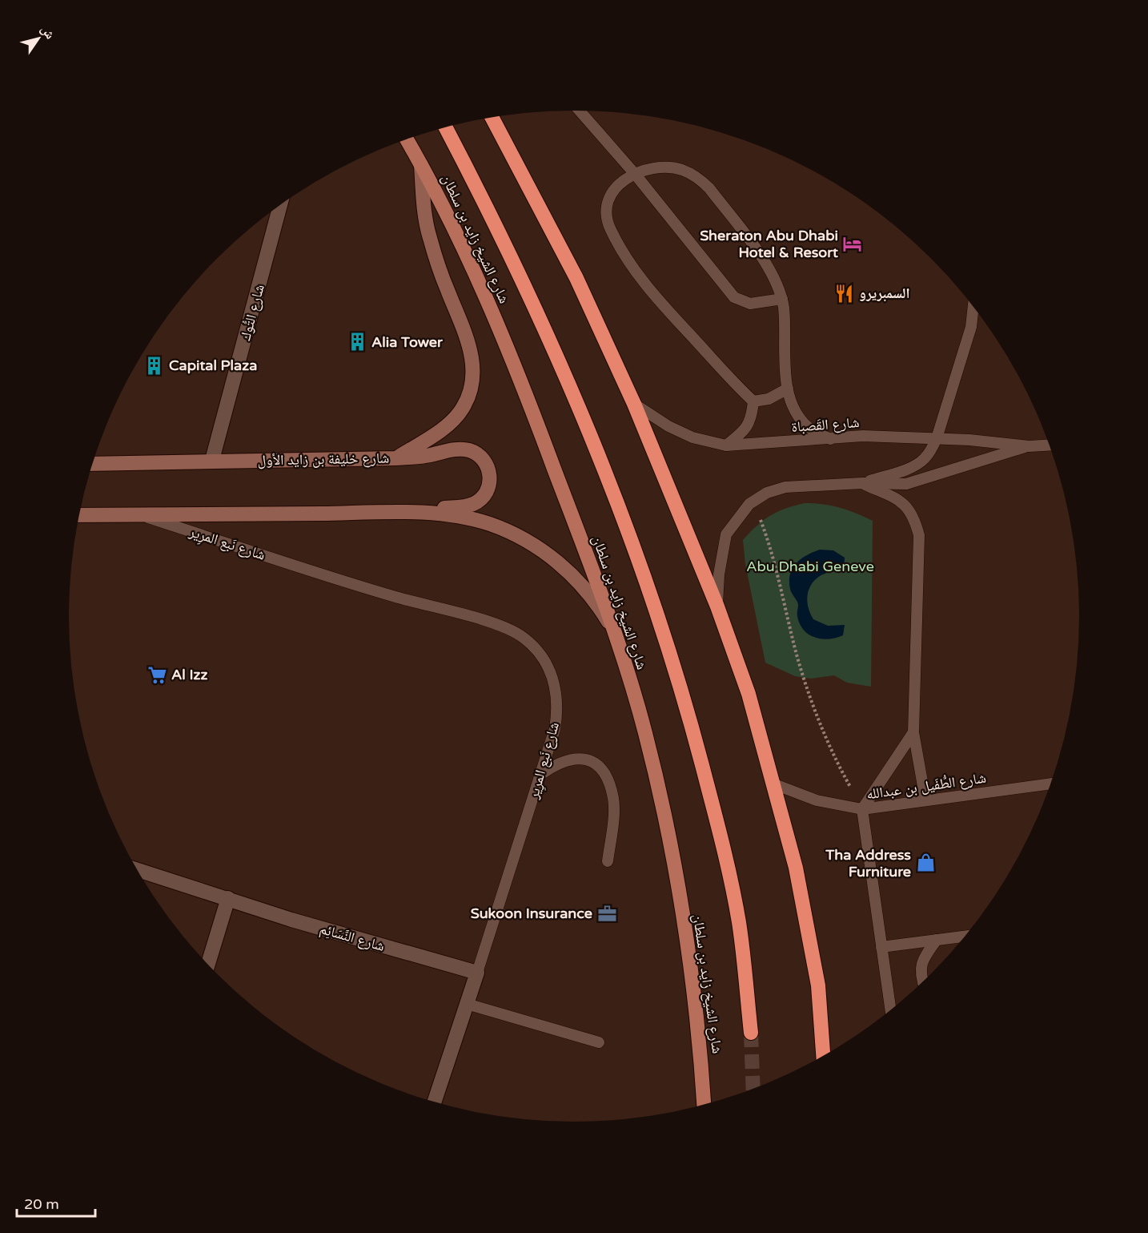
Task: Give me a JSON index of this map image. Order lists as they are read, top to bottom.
{
  "streets": {
    "main road": ["شارع الشيخ زايد بن سلطان", "شارع خليفة بن زايد الأول"],
    "street": ["شارع التُّوك", "شارع نَبع المرِير", "شارع النَّسَائِم"],
    "lane": ["شارع القَصباة", "شارع الطُّفَيل بن عبدالله"]
  },
  "crossings": [
    ["شارع الشيخ زايد بن سلطان", "شارع خليفة بن زايد الأول"],
    ["شارع التُّوك", "شارع خليفة بن زايد الأول"],
    ["شارع نَبع المرِير", "شارع النَّسَائِم"]
  ],
  "parks": ["Abu Dhabi Geneve"],
  "places": {
    "hotel": ["Sheraton Abu Dhabi Hotel & Resort"],
    "restaurant": ["السمبريرو"],
    "building": ["Alia Tower", "Capital Plaza"],
    "supermarket": ["Al Izz"],
    "shop": ["Tha Address Furniture"],
    "office": ["Sukoon Insurance"]
  },
  "scale_bar": "20 m",
  "north": "top right"
}
